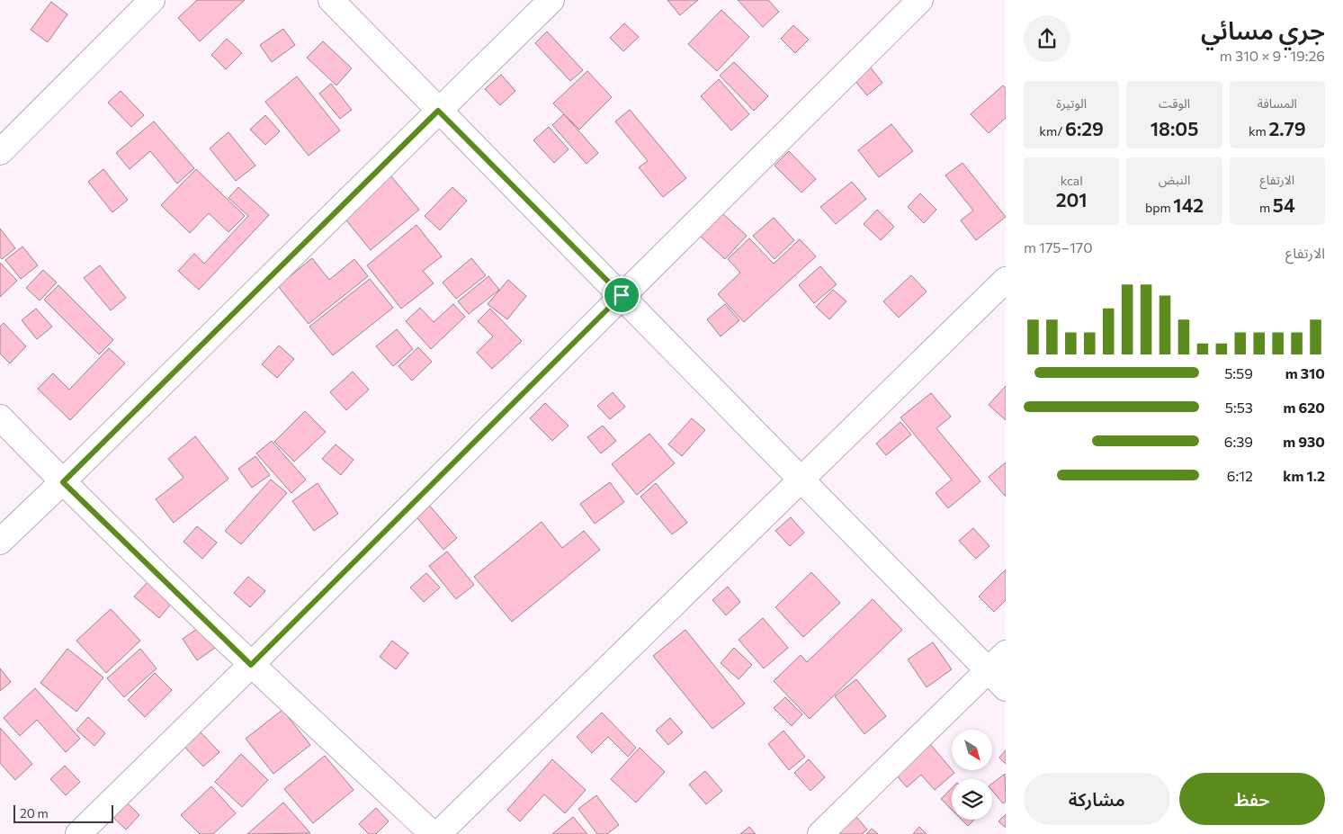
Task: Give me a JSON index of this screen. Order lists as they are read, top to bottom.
{
  "scale_bar": "20 m",
  "north": "bottom right",
  "page": {
    "heading": ["جري مسائي", "19:26 · 9 × 310 m"],
    "stats": [
      ["المسافة", "2.79 km"],
      ["الوقت", "18:05"],
      ["الوتيرة", "6:29 /km"],
      ["الارتفاع", "54 m"],
      ["النبض", "142 bpm"],
      ["kcal", "201"]
    ],
    "chart": ["الارتفاع", "170–175 m"],
    "list": [
      {
        "name": "310 m",
        "note": "5:59"
      },
      {
        "name": "620 m",
        "note": "5:53"
      },
      {
        "name": "930 m",
        "note": "6:39"
      },
      {
        "name": "1.2 km",
        "note": "6:12"
      }
    ],
    "buttons": ["حفظ", "مشاركة"],
    "scale": "20 m"
  }
}
